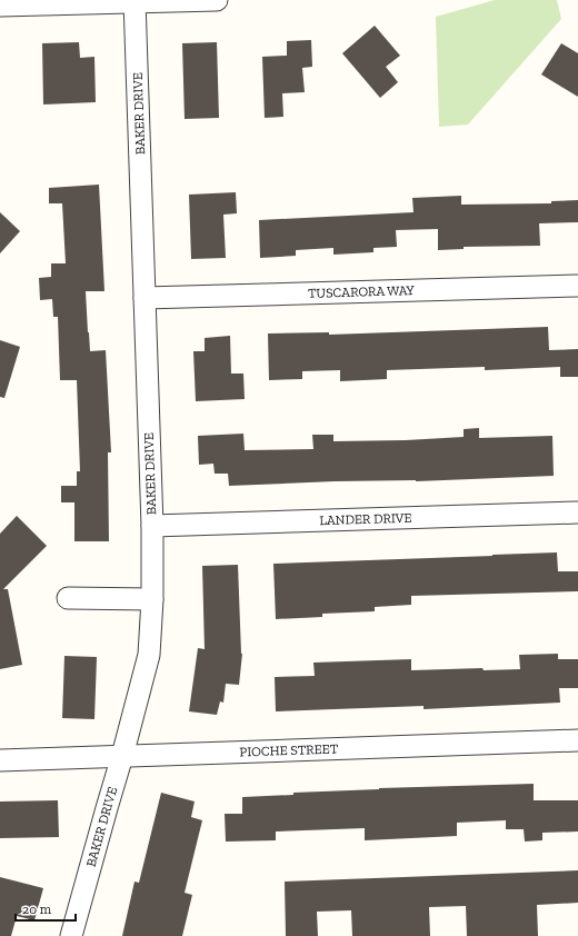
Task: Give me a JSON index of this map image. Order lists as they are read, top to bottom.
{
  "streets": {
    "street": [
      "BAKER DRIVE",
      "TUSCARORA WAY",
      "LANDER DRIVE",
      "PIOCHE STREET"
    ]
  },
  "crossings": [
    ["BAKER DRIVE", "TUSCARORA WAY"],
    ["BAKER DRIVE", "LANDER DRIVE"],
    ["BAKER DRIVE", "PIOCHE STREET"]
  ],
  "scale_bar": "20 m"
}
